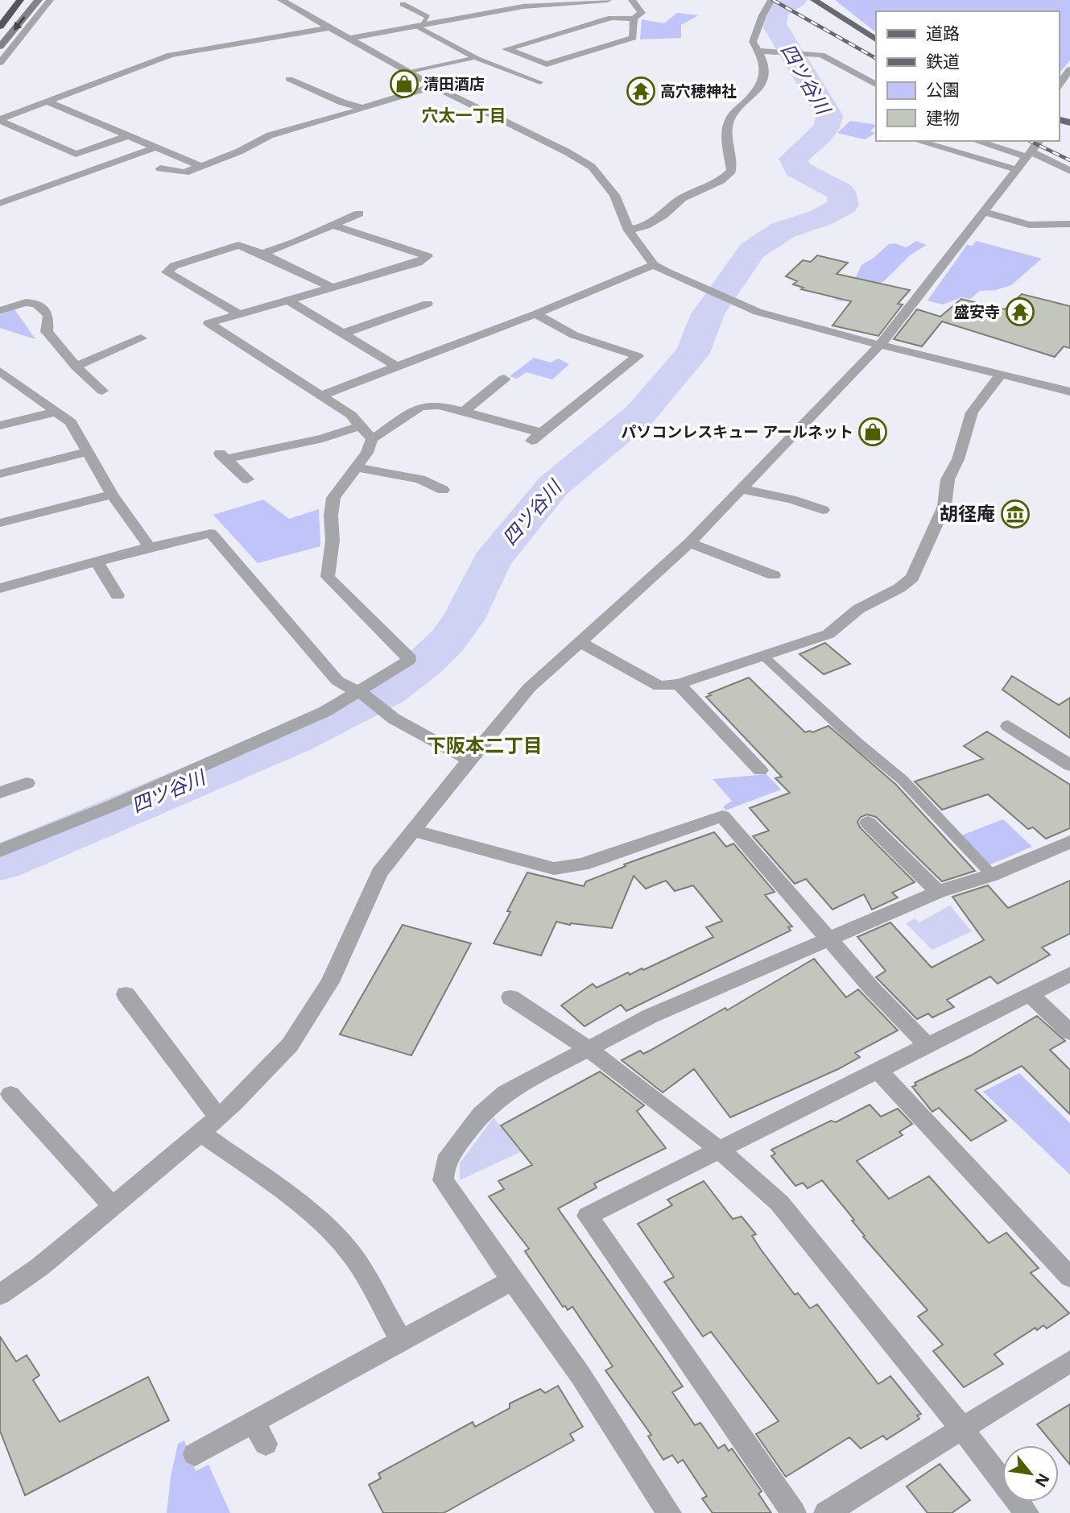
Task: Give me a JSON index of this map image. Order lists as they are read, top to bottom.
{
  "districts": ["穴太一丁目", "下阪本二丁目"],
  "water": ["四ツ谷川"],
  "places": {
    "shop": ["清田酒店", "パソコンレスキュー アールネット"],
    "temple": ["高穴穂神社", "盛安寺"],
    "museum": ["胡径庵"]
  },
  "legend": [
    "道路",
    "鉄道",
    "公園",
    "建物"
  ],
  "north": "bottom right"
}
